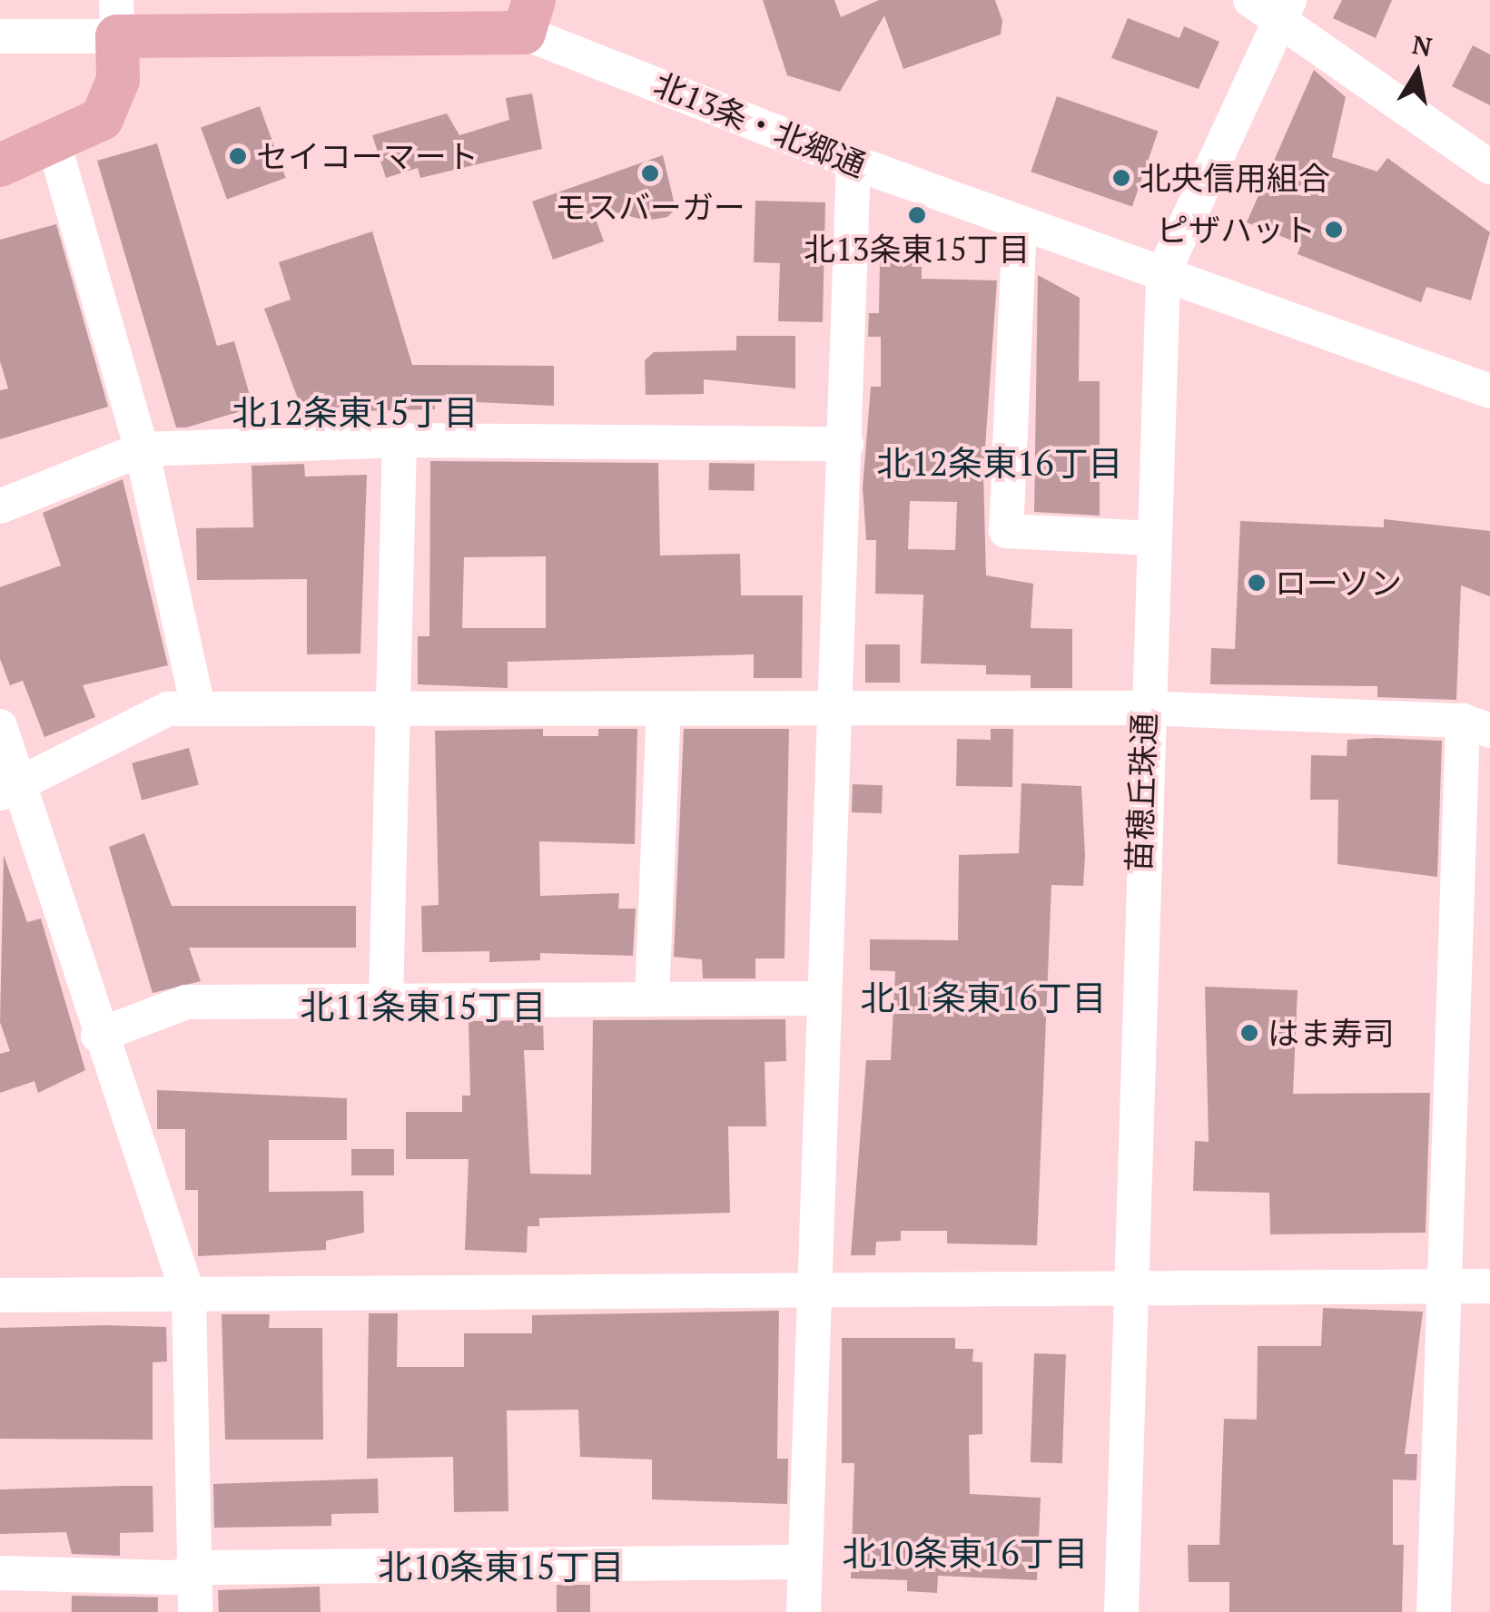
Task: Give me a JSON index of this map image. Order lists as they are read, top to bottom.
{
  "streets": {
    "main road": ["北13条・北郷通"],
    "street": ["苗穂丘珠通"]
  },
  "crossings": [
    ["北13条・北郷通", "苗穂丘珠通"]
  ],
  "districts": [
    "北12条東15丁目",
    "北12条東16丁目",
    "北11条東16丁目",
    "北11条東15丁目",
    "北10条東16丁目",
    "北10条東15丁目"
  ],
  "places": [
    "セイコーマート",
    "モスバーガー",
    "北央信用組合",
    "北13条東15丁目",
    "ピザハット",
    "ローソン",
    "はま寿司"
  ],
  "north": "top"
}
